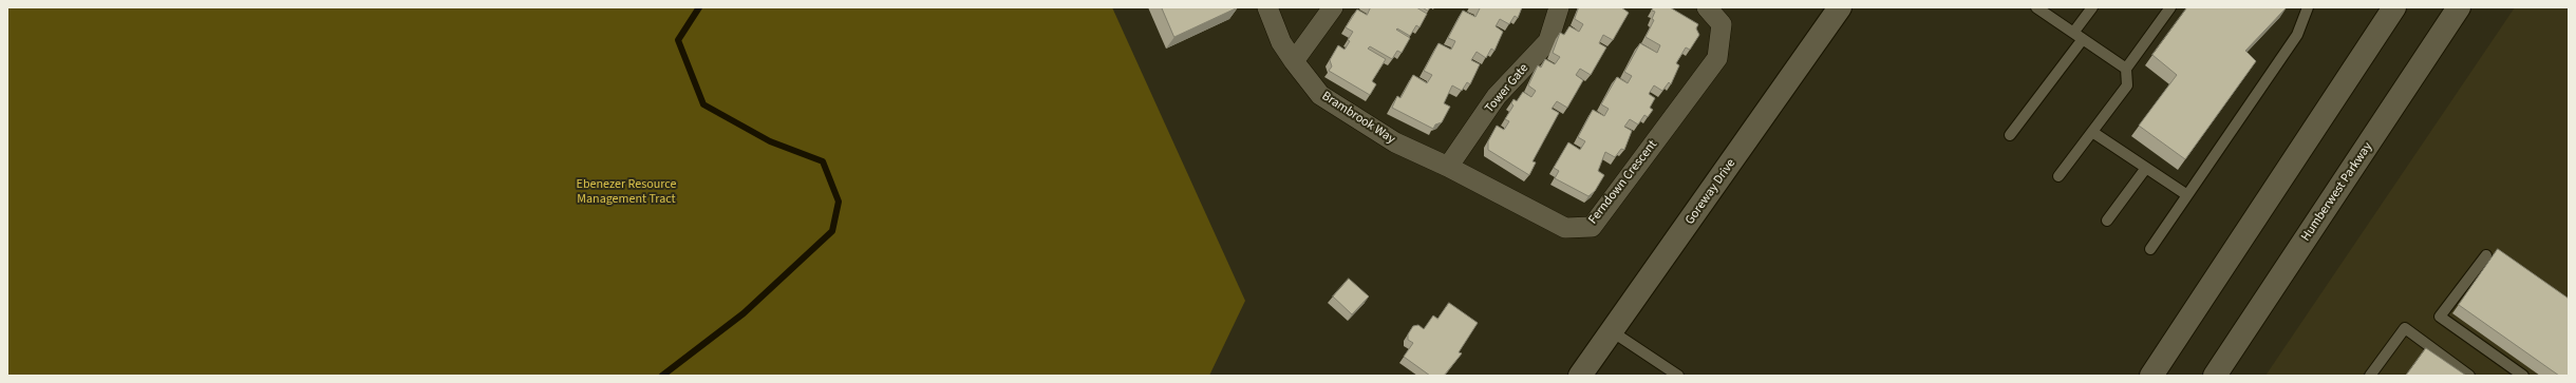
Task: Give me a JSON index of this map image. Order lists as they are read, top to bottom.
{
  "streets": {
    "main road": ["Goreway Drive", "Humberwest Parkway"],
    "street": ["Tower Gate", "Brambrook Way", "Ferndown Crescent"]
  },
  "crossings": [
    ["Tower Gate", "Brambrook Way"],
    ["Tower Gate", "Ferndown Crescent"],
    ["Brambrook Way", "Ferndown Crescent"]
  ],
  "parks": ["Ebenezer Resource Management Tract"]
}
